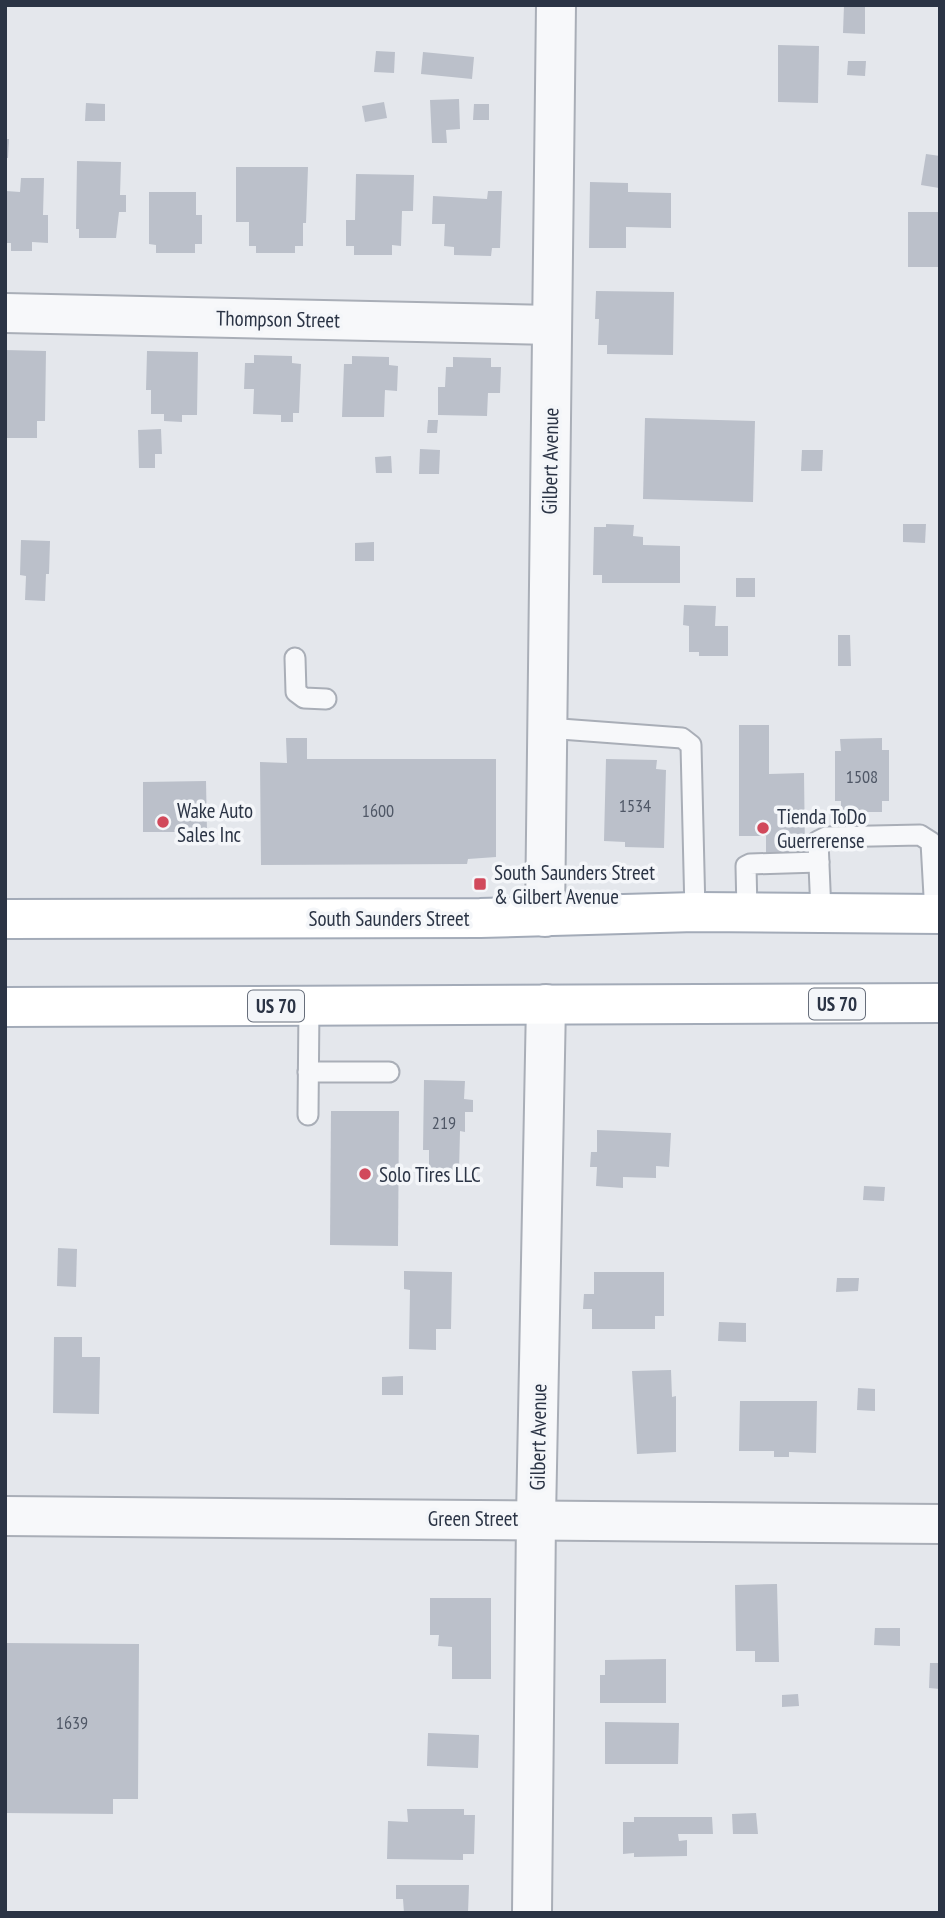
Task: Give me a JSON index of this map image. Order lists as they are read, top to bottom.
{
  "streets": {
    "main road": ["South Saunders Street", "US 70"],
    "street": ["Thompson Street", "Gilbert Avenue", "Green Street"]
  },
  "crossings": [
    ["Thompson Street", "Gilbert Avenue"],
    ["Gilbert Avenue", "South Saunders Street"],
    ["Gilbert Avenue", "US 70"],
    ["Gilbert Avenue", "Green Street"]
  ],
  "places": {
    "other": ["Wake Auto Sales Inc", "Tienda ToDo Guerrerense", "Solo Tires LLC"],
    "transit": ["South Saunders Street & Gilbert Avenue"]
  },
  "house_numbers": [
    "1508",
    "1534",
    "1600",
    "219",
    "1639"
  ]
}
